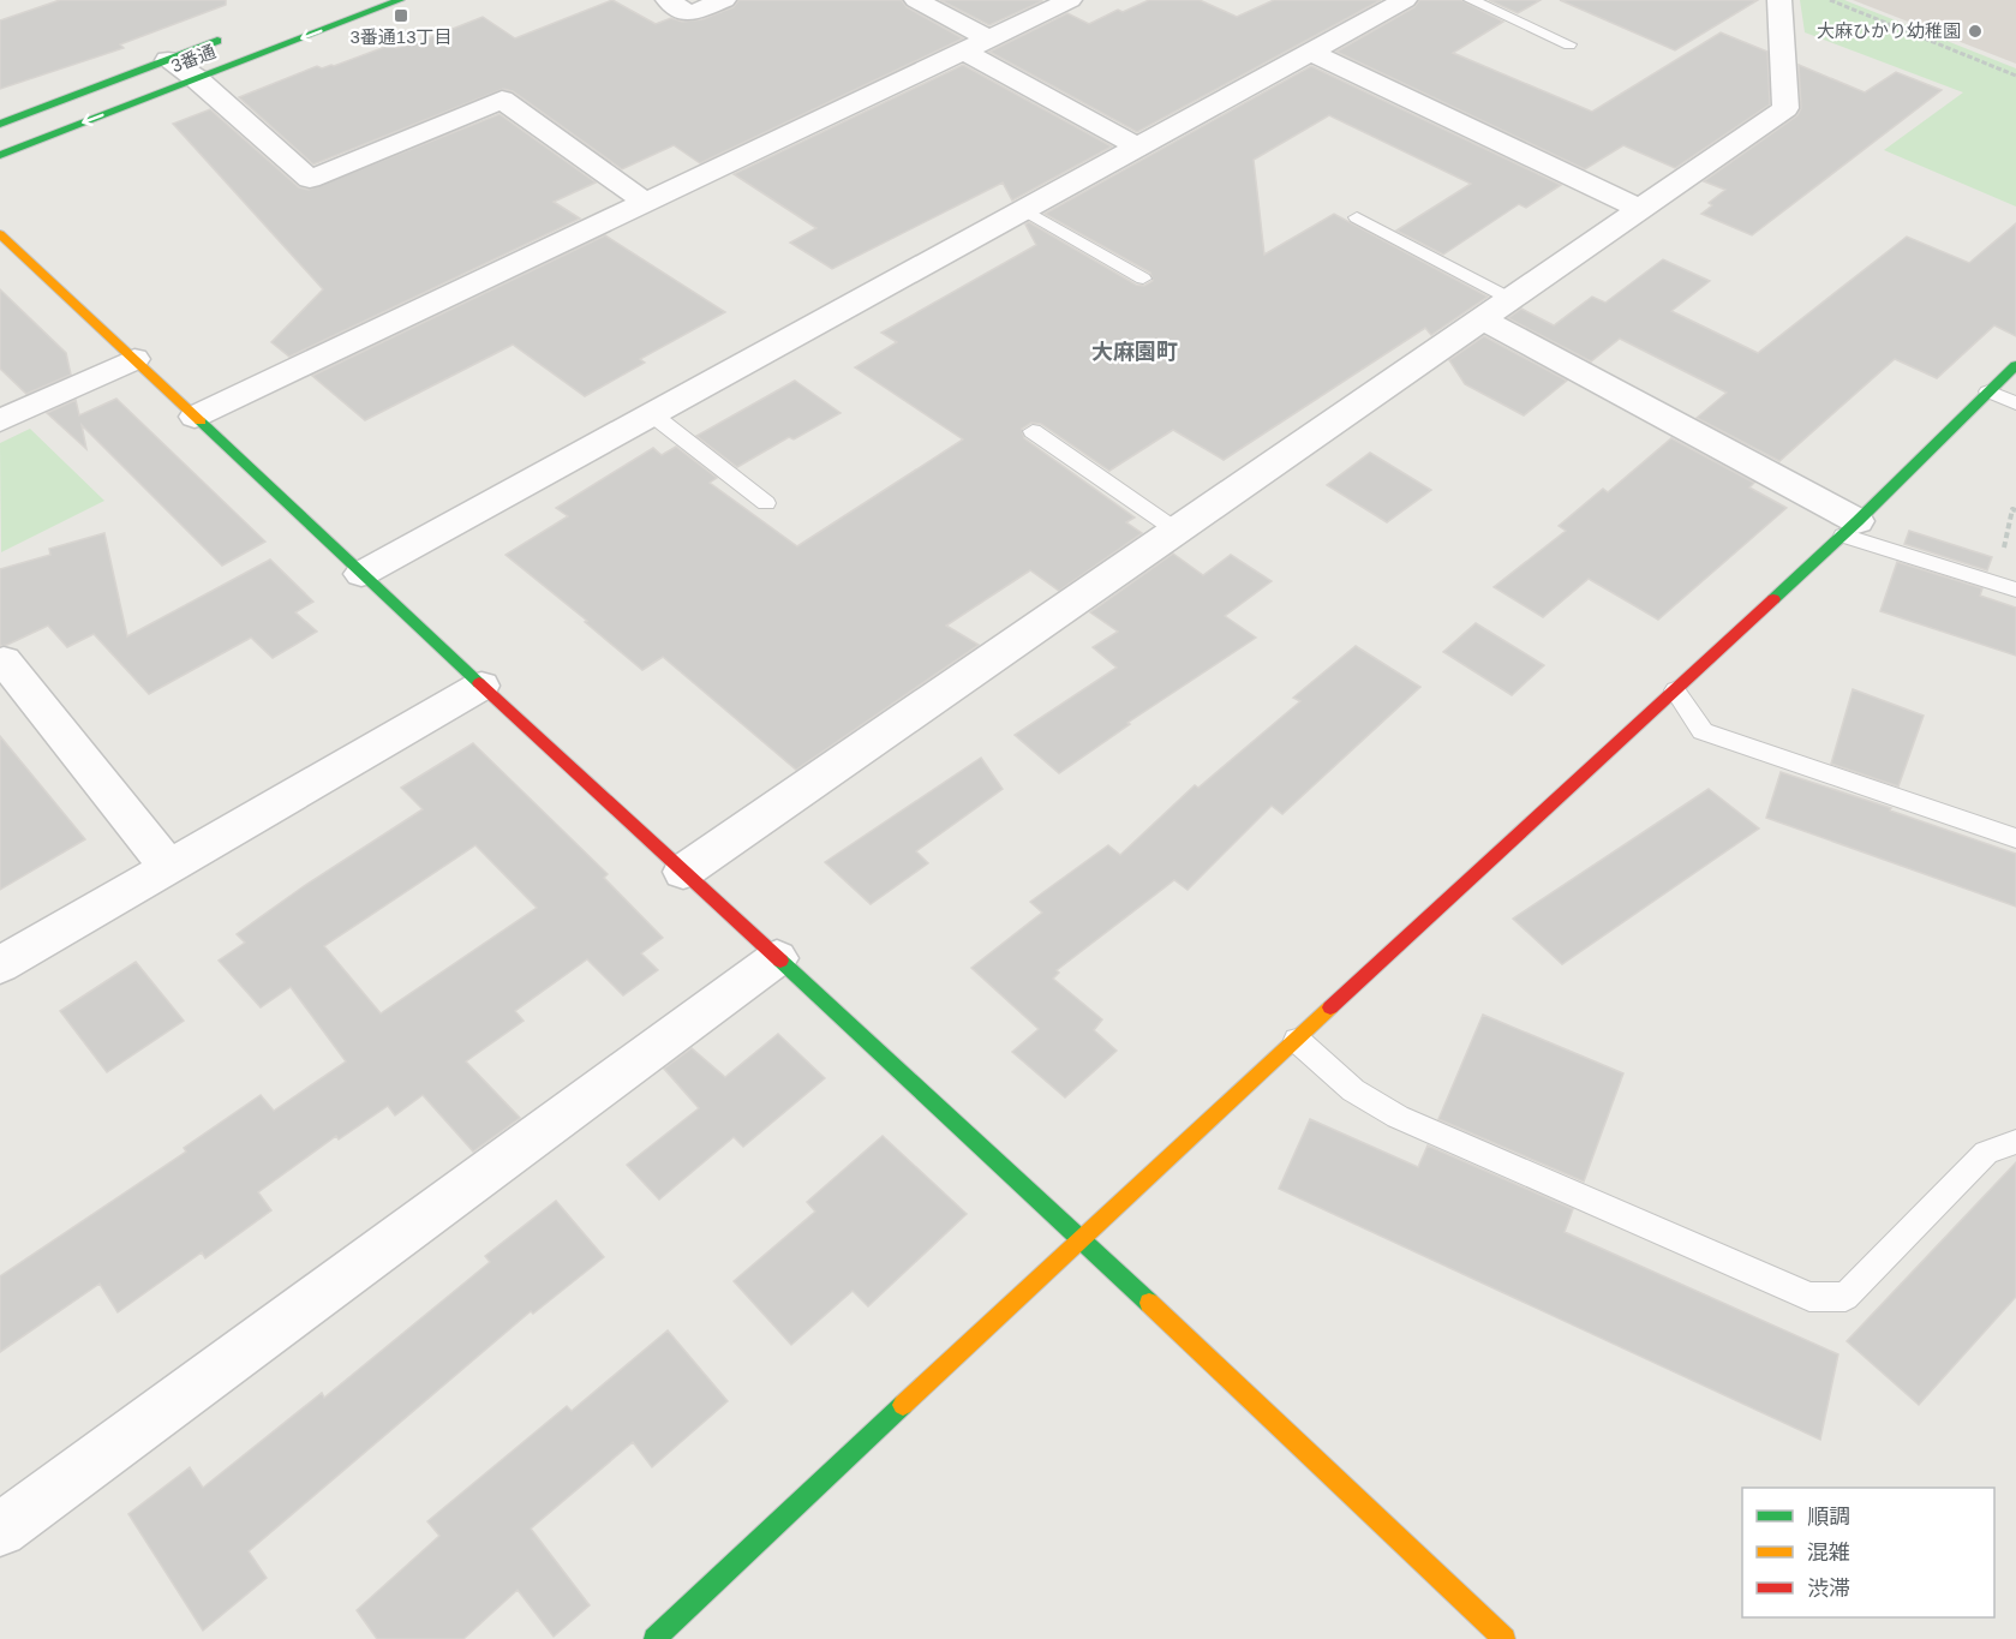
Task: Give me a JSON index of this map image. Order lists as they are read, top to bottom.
{
  "streets": {
    "street": ["3番通"]
  },
  "districts": ["大麻園町"],
  "places": {
    "transit": ["3番通13丁目"],
    "other": ["大麻ひかり幼稚園"]
  },
  "legend": ["順調", "混雑", "渋滞"]
}
